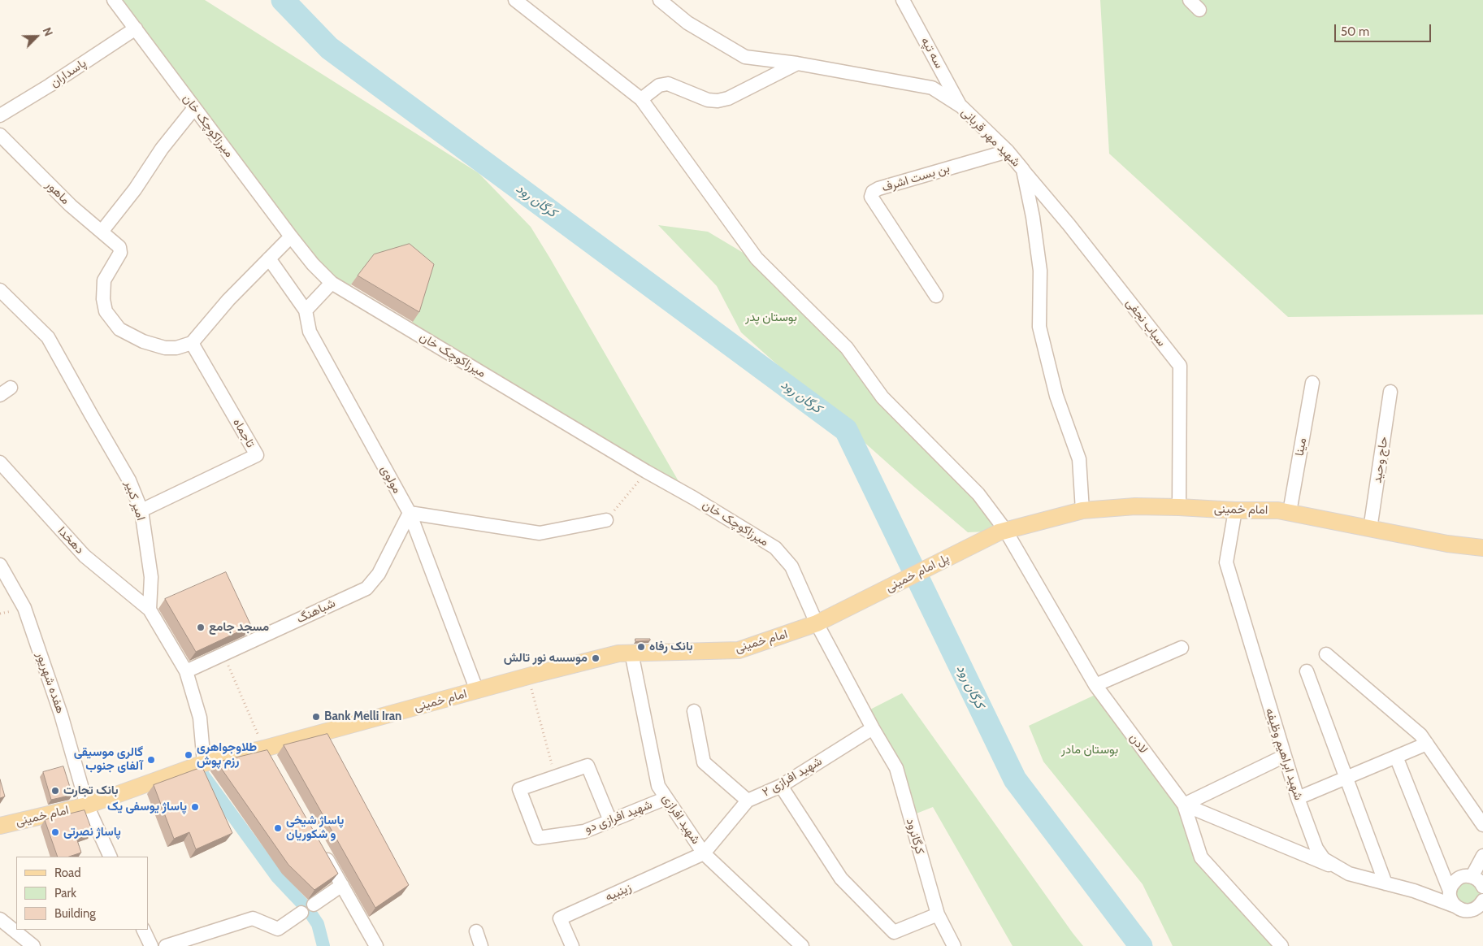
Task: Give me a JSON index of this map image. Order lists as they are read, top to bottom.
{
  "streets": {
    "main road": ["امام خمینی", "پل امام خمینی"],
    "street": [
      "سه تپه",
      "پاسداران",
      "میرزاکوچک خان",
      "شهید مهر قربانی",
      "بن بست اشرف",
      "ماهور",
      "سیاب نجفی",
      "تاجماه",
      "مینا",
      "حاج وحید",
      "مولوی",
      "امیر کبیر",
      "دهخدا",
      "شباهنگ",
      "هفده شهریور",
      "لادن",
      "شهید ابراهیم وظیفه",
      "شهید افرازی ۲",
      "شهید افرازی دو",
      "شهید افرازی",
      "کرگانرود",
      "زینبیه"
    ]
  },
  "crossings": [
    ["سه تپه", "شهید مهر قربانی"],
    ["پاسداران", "میرزاکوچک خان"],
    ["میرزاکوچک خان", "امام خمینی"],
    ["میرزاکوچک خان", "شهید افرازی ۲"],
    ["میرزاکوچک خان", "کرگانرود"],
    ["شهید مهر قربانی", "بن بست اشرف"],
    ["شهید مهر قربانی", "سیاب نجفی"],
    ["شهید مهر قربانی", "امام خمینی"],
    ["ماهور", "تاجماه"],
    ["سیاب نجفی", "امام خمینی"],
    ["تاجماه", "امیر کبیر"],
    ["مینا", "امام خمینی"],
    ["حاج وحید", "امام خمینی"],
    ["مولوی", "امام خمینی"],
    ["مولوی", "شباهنگ"],
    ["امیر کبیر", "دهخدا"],
    ["امام خمینی", "پل امام خمینی"],
    ["امام خمینی", "هفده شهریور"],
    ["امام خمینی", "لادن"],
    ["امام خمینی", "شهید ابراهیم وظیفه"],
    ["امام خمینی", "شهید افرازی"],
    ["پل امام خمینی", "لادن"],
    ["شهید افرازی ۲", "شهید افرازی"],
    ["شهید افرازی ۲", "کرگانرود"],
    ["شهید افرازی ۲", "زینبیه"],
    ["شهید افرازی دو", "شهید افرازی"],
    ["شهید افرازی", "زینبیه"]
  ],
  "water": ["کرگان رود"],
  "parks": ["بوستان پدر", "بوستان مادر"],
  "places": [
    "مسجد جامع",
    "بانک رفاه",
    "موسسه نور تالش",
    "Bank Melli Iran",
    "طلاوجواهری رزم پوش",
    "گالری موسیقی آلفای جنوب",
    "بانک تجارت",
    "پاساژ یوسفی یک",
    "پاساژ شیخی و شکوریان",
    "پاساژ نصرتی"
  ],
  "legend": ["Road", "Park", "Building"],
  "scale_bar": "50 m",
  "north": "top right"
}
